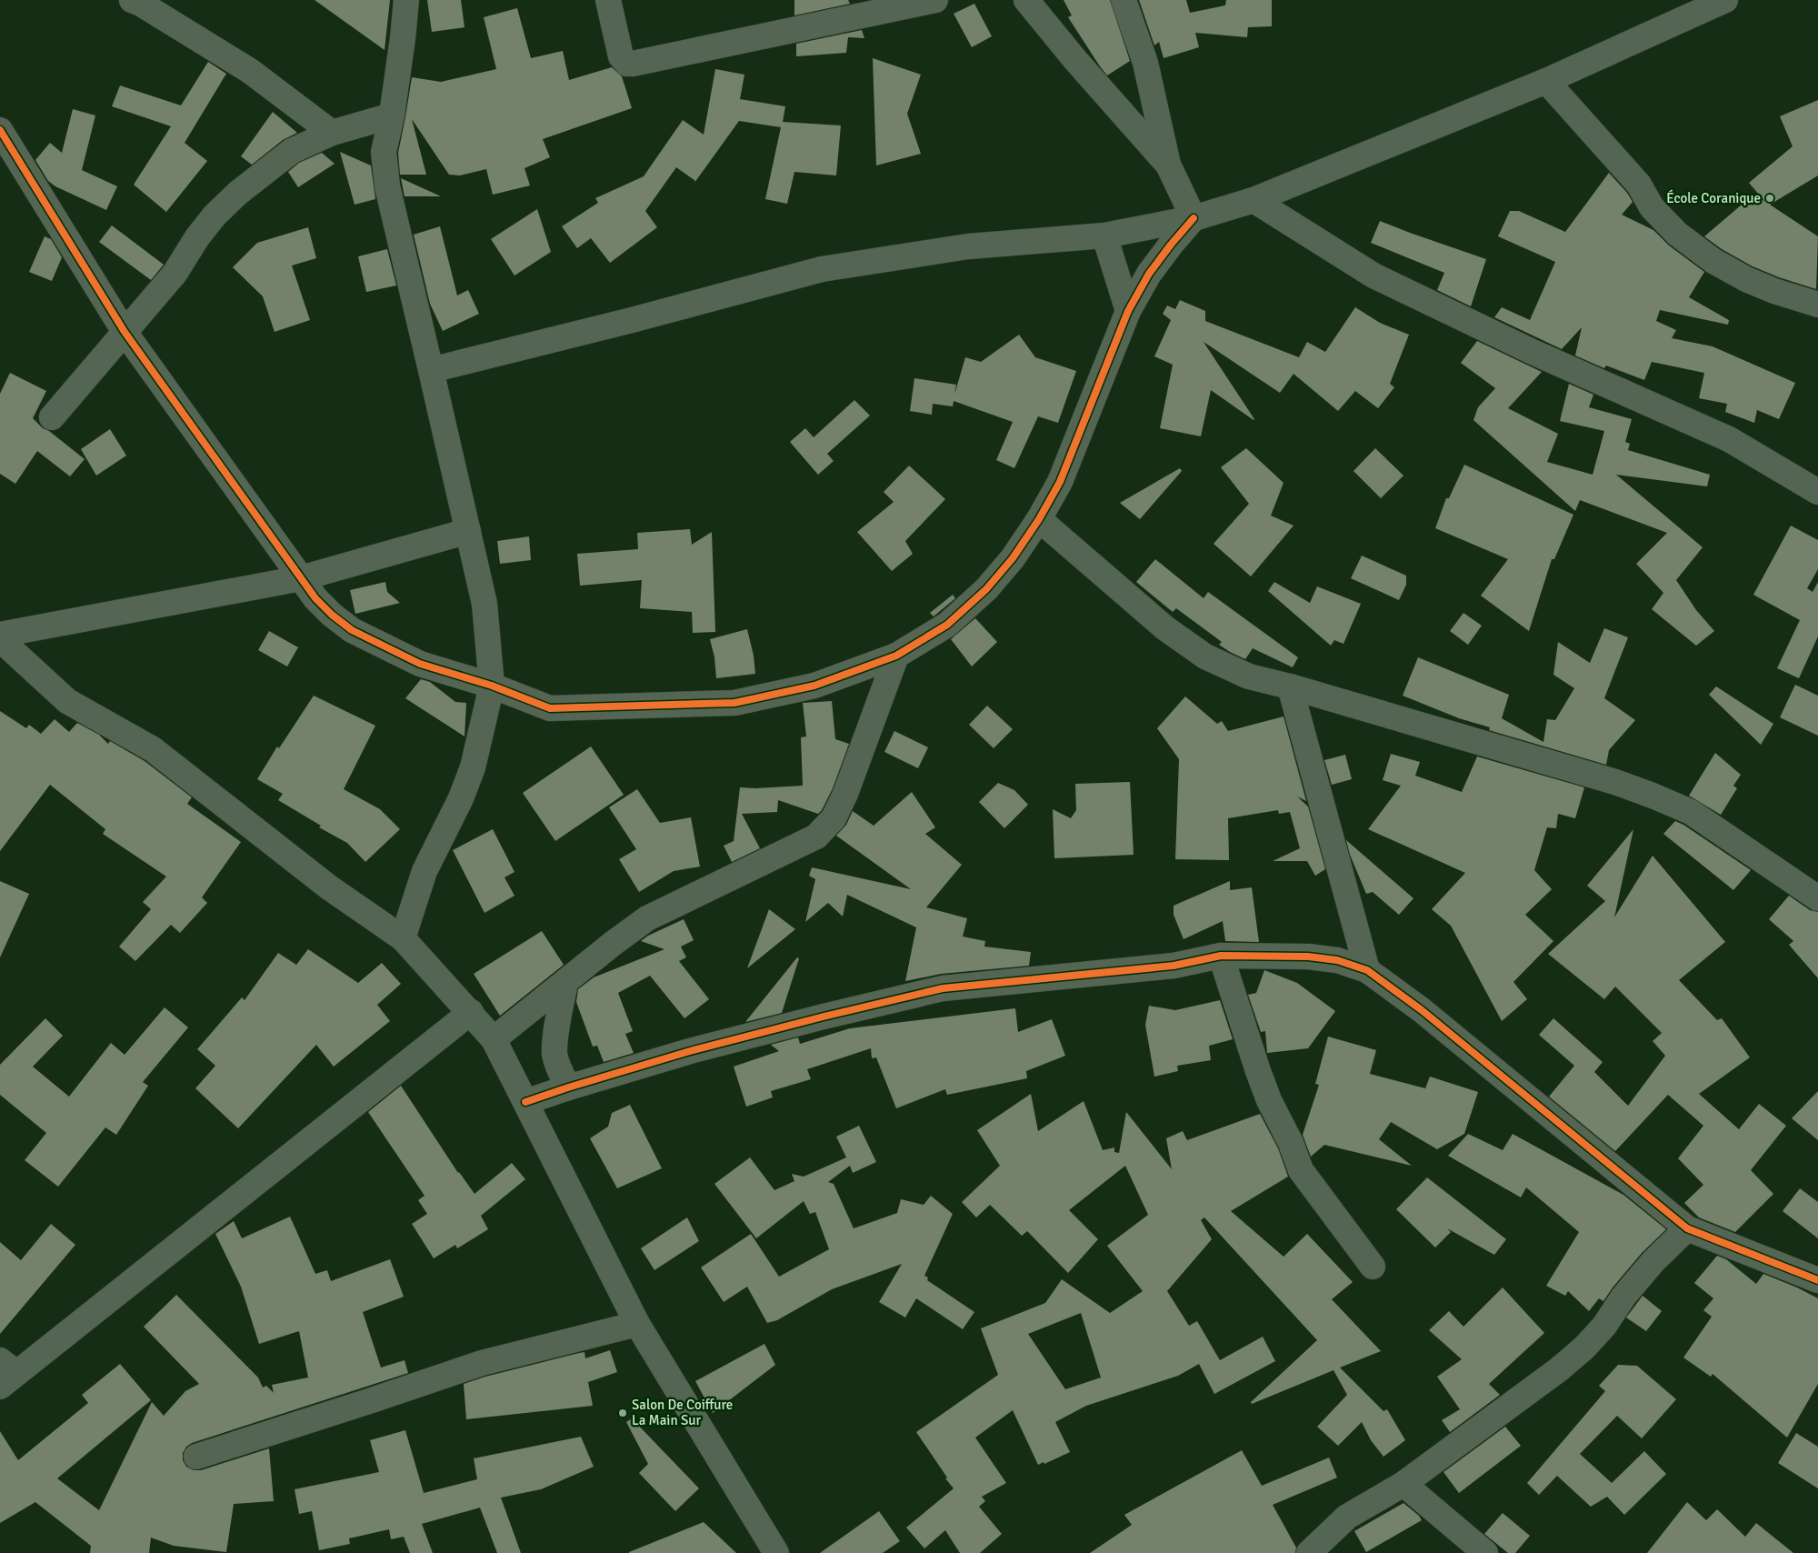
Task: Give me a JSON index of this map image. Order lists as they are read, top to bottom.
{
  "places": ["École Coranique", "Salon De Coiffure La Main Sur"]
}
